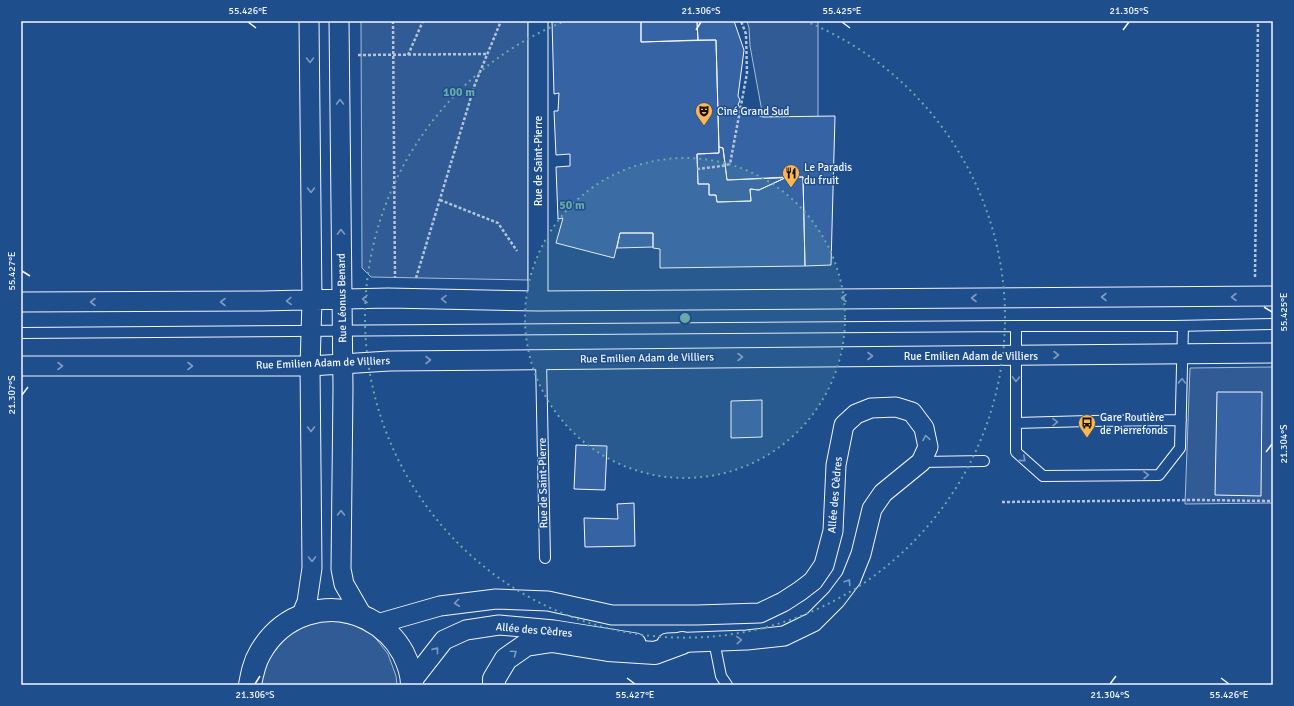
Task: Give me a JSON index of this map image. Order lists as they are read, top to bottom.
{
  "streets": {
    "street": [
      "Rue de Saint-Pierre",
      "Rue Léonus Benard",
      "Rue Emilien Adam de Villiers",
      "Allée des Cèdres"
    ]
  },
  "crossings": [
    ["Rue de Saint-Pierre", "Rue Emilien Adam de Villiers"],
    ["Rue Léonus Benard", "Rue Emilien Adam de Villiers"],
    ["Rue Léonus Benard", "Allée des Cèdres"]
  ],
  "places": {
    "theatre": ["Ciné Grand Sud"],
    "restaurant": ["Le Paradis du fruit"],
    "bus stop": ["Gare Routière de Pierrefonds"]
  },
  "coordinates": [
    "55.426°E",
    "21.306°S",
    "55.425°E",
    "21.305°S",
    "55.427°E",
    "21.307°S",
    "21.304°S"
  ],
  "rings": ["100 m", "50 m"]
}
